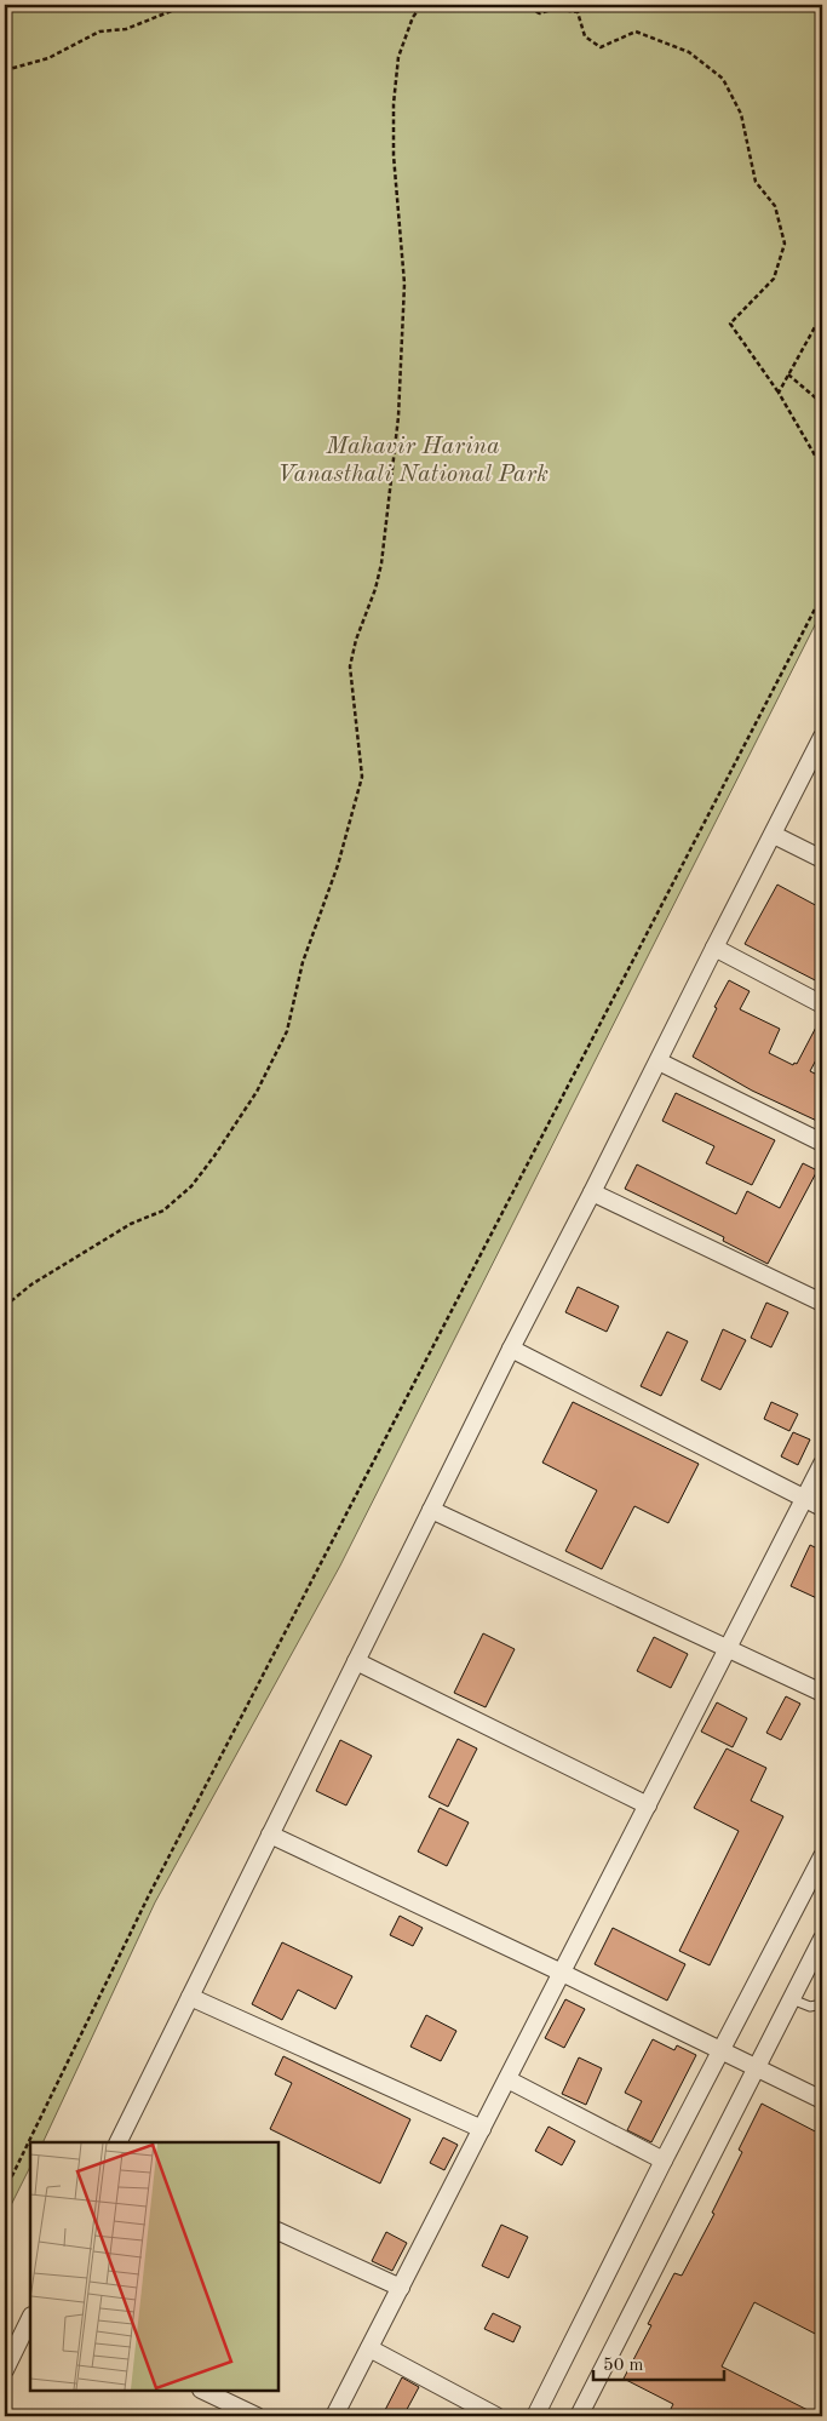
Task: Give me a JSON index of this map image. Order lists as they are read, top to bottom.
{
  "parks": ["Mahavir Harina Vanasthali National Park"],
  "scale_bar": "50 m"
}
